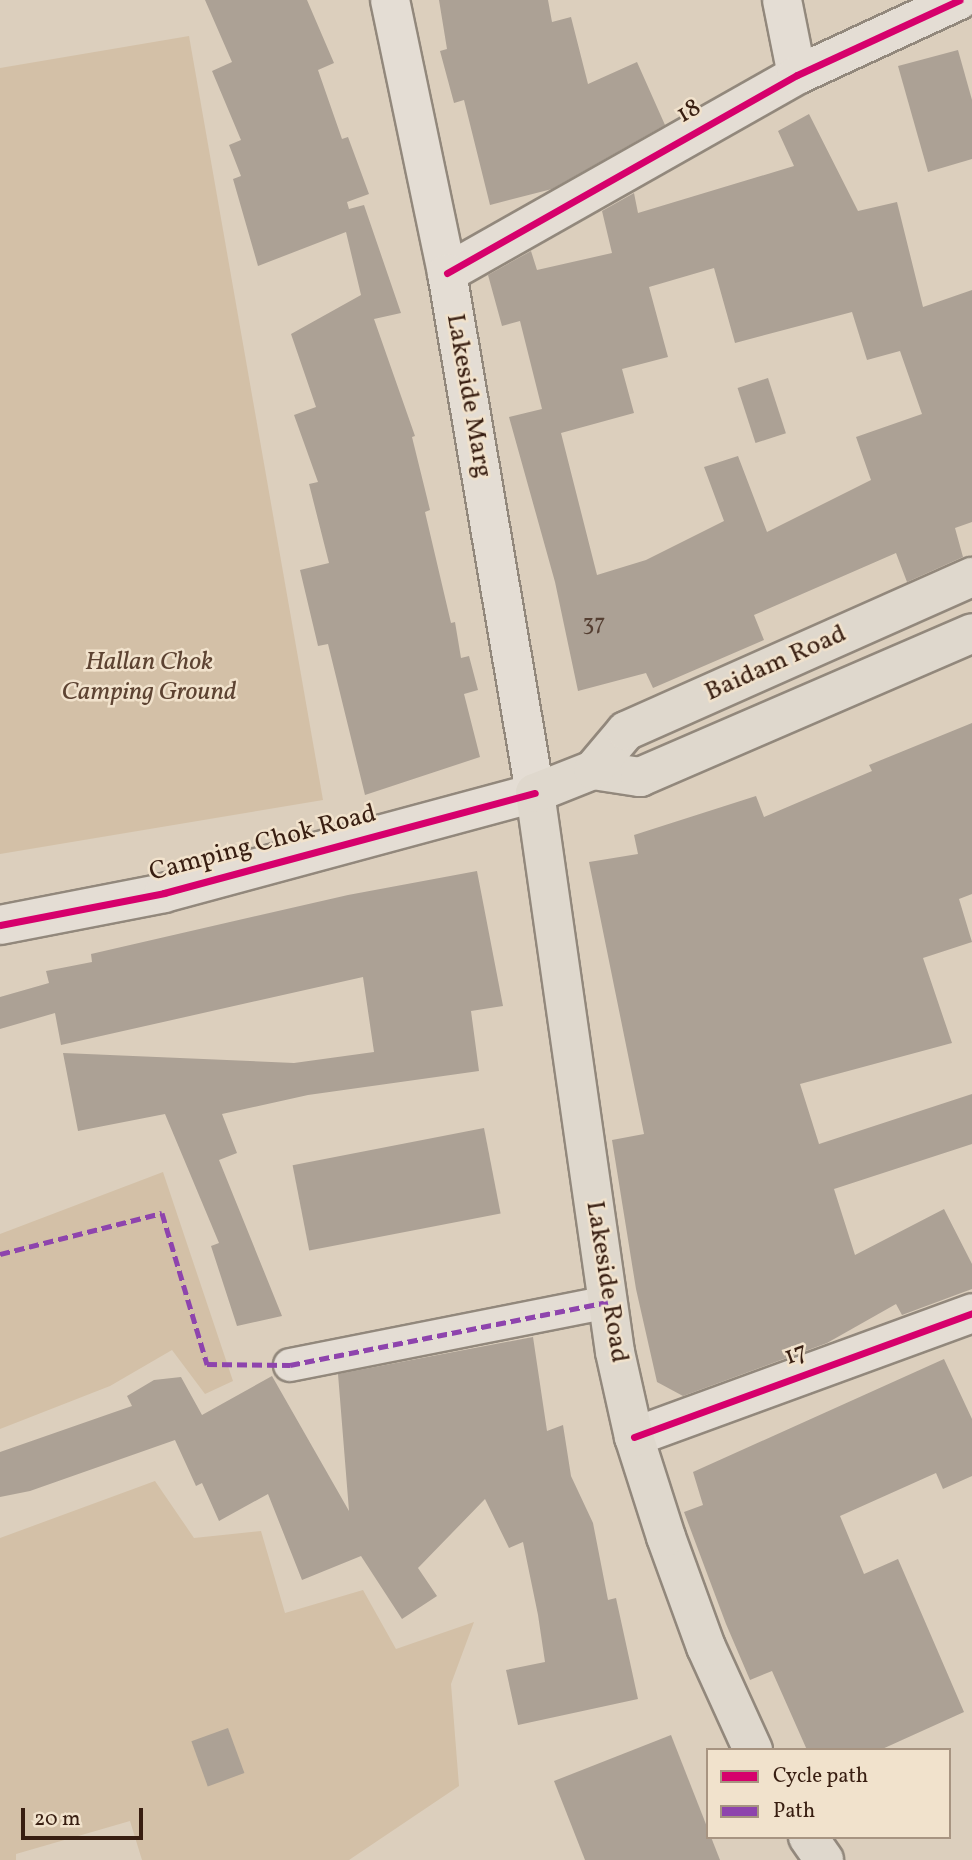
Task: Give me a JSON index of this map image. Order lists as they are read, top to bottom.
{
  "streets": {
    "main road": ["Baidam Road", "Lakeside Road"],
    "street": [
      "18",
      "Lakeside Marg",
      "Camping Chok Road",
      "17"
    ]
  },
  "crossings": [
    ["18", "Lakeside Marg"],
    ["Lakeside Marg", "Baidam Road"],
    ["Lakeside Marg", "Camping Chok Road"],
    ["Lakeside Marg", "Lakeside Road"],
    ["Baidam Road", "Camping Chok Road"],
    ["Baidam Road", "Lakeside Road"],
    ["Camping Chok Road", "Lakeside Road"],
    ["Lakeside Road", "17"]
  ],
  "parks": ["Hallan Chok Camping Ground"],
  "house_numbers": ["37"],
  "legend": ["Cycle path", "Path"],
  "scale_bar": "20 m"
}
